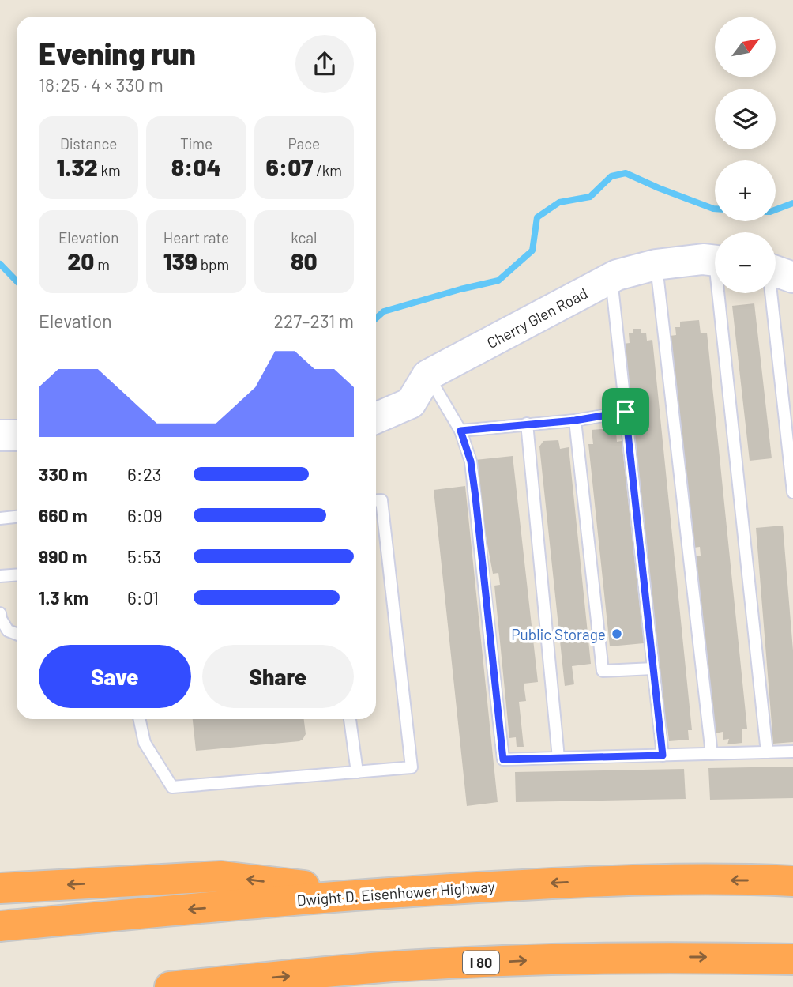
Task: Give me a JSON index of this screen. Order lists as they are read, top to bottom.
{
  "streets": {
    "highway": ["Dwight D. Eisenhower Highway", "I 80"],
    "street": ["Cherry Glen Road"]
  },
  "places": ["Public Storage"],
  "north": "top right",
  "page": {
    "map_buttons": ["+", "−"],
    "heading": ["Evening run", "18:25 · 4 × 330 m"],
    "stats": [
      ["Distance", "1.32 km"],
      ["Time", "8:04"],
      ["Pace", "6:07 /km"],
      ["Elevation", "20 m"],
      ["Heart rate", "139 bpm"],
      ["kcal", "80"]
    ],
    "chart": ["Elevation", "227–231 m"],
    "list": [
      {
        "name": "330 m",
        "note": "6:23"
      },
      {
        "name": "660 m",
        "note": "6:09"
      },
      {
        "name": "990 m",
        "note": "5:53"
      },
      {
        "name": "1.3 km",
        "note": "6:01"
      }
    ],
    "buttons": ["Save", "Share"]
  }
}
